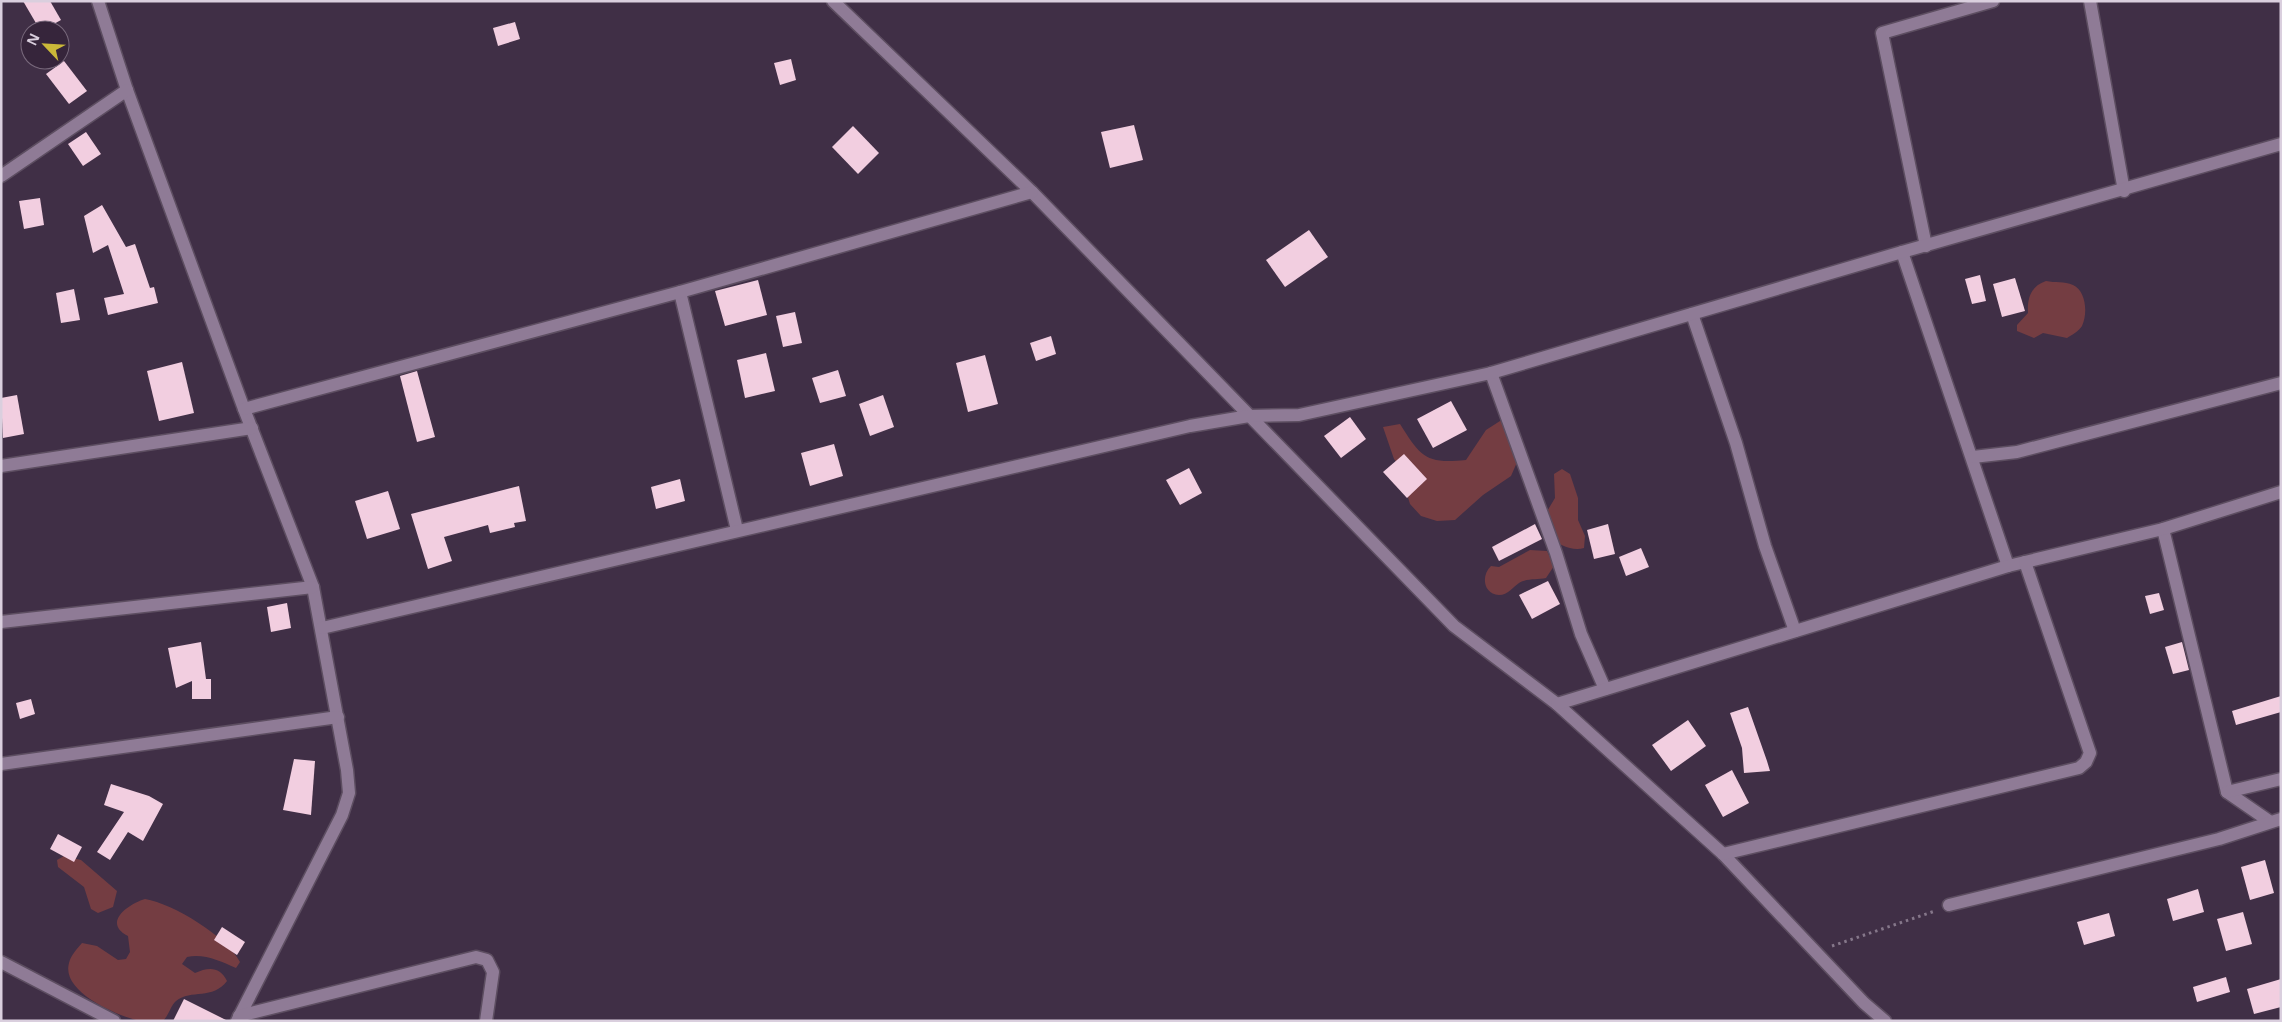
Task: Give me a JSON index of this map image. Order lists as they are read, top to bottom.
{
  "north": "top left"
}
